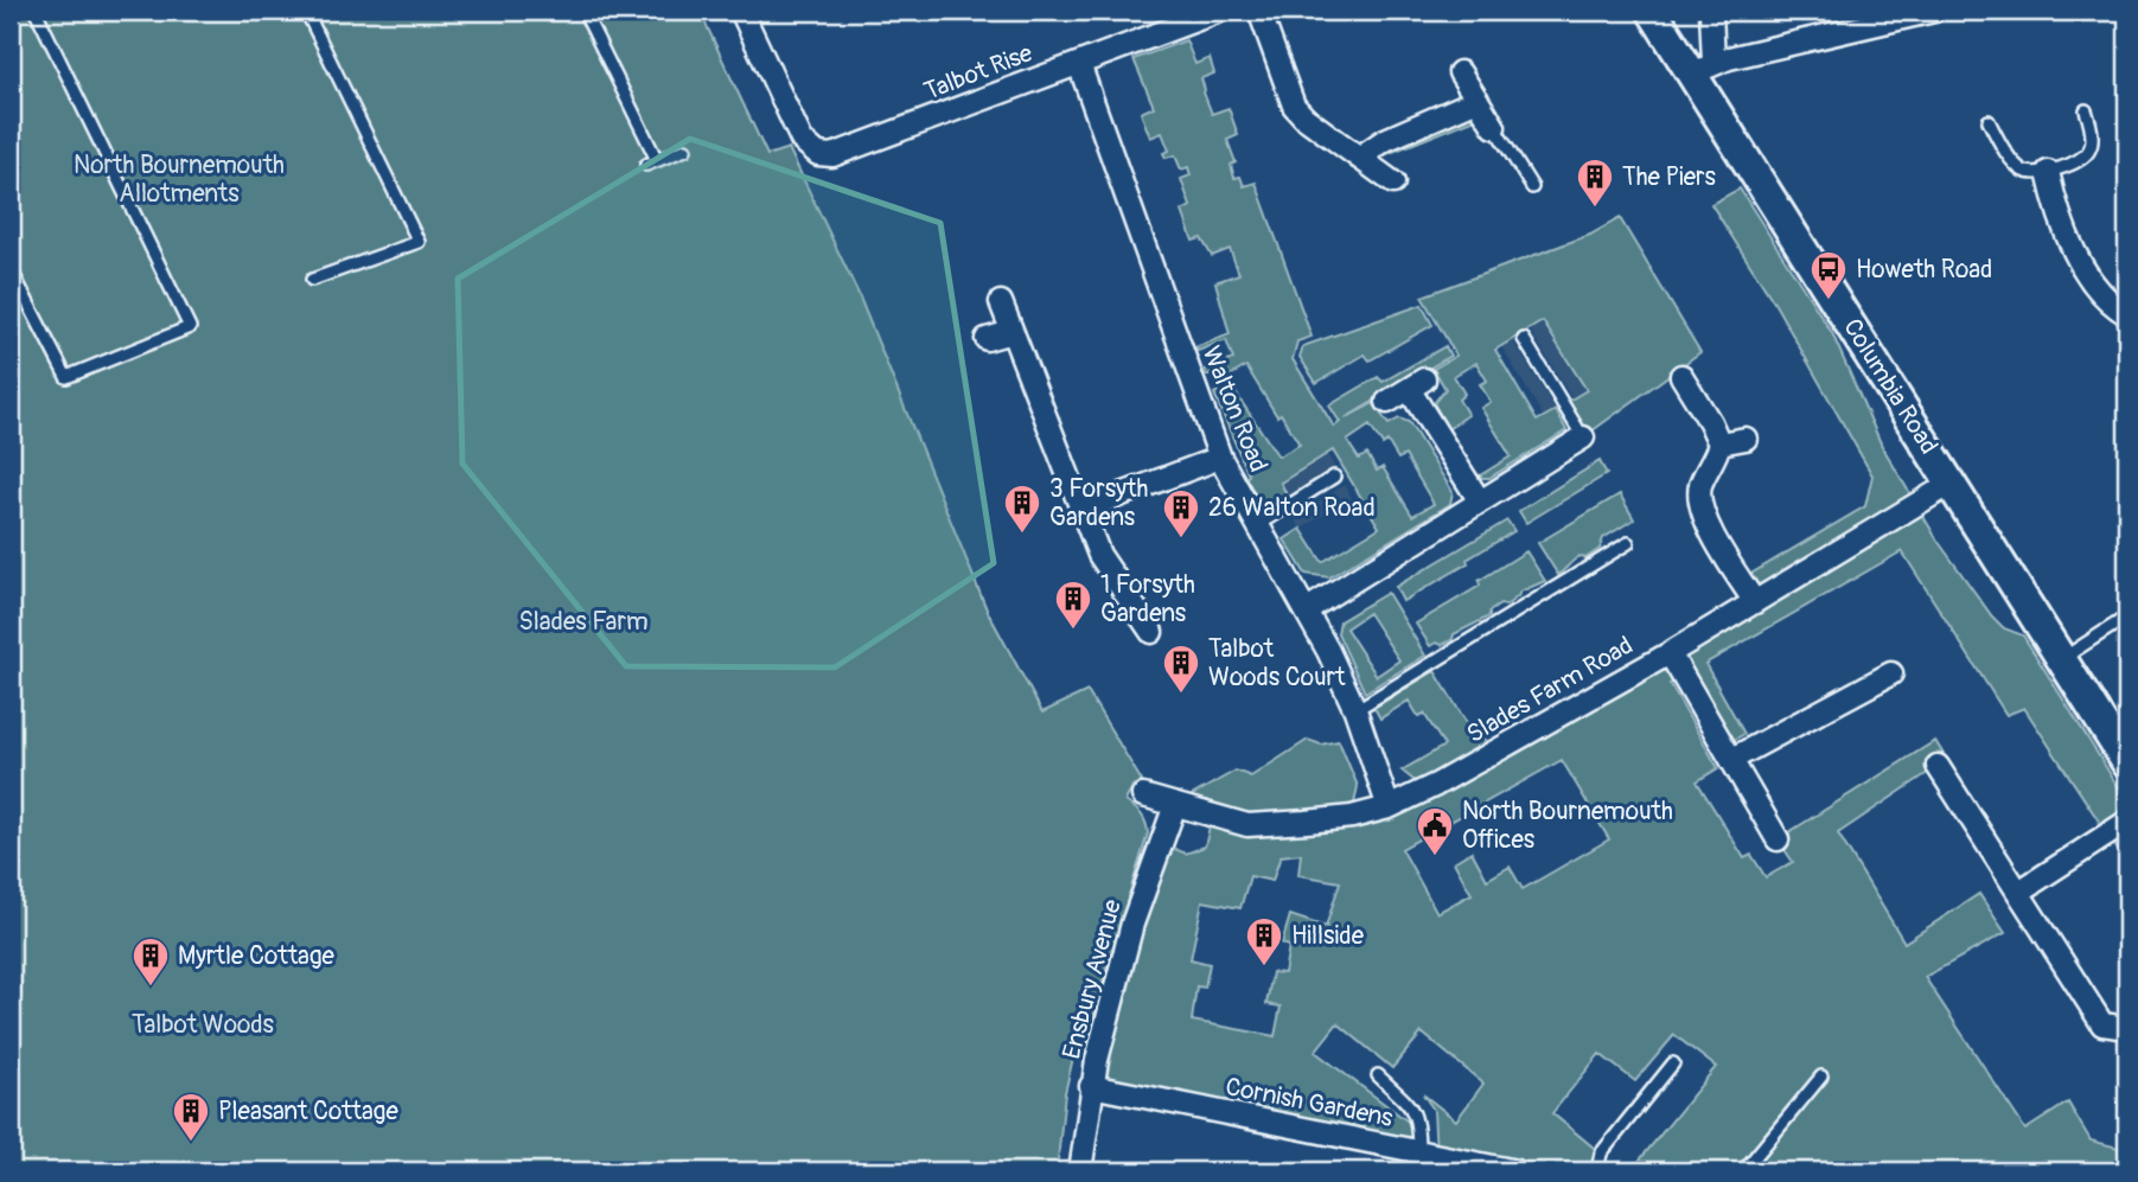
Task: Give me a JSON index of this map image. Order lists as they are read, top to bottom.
{
  "streets": {
    "street": [
      "Talbot Rise",
      "Columbia Road",
      "Walton Road",
      "Slades Farm Road",
      "Ensbury Avenue",
      "Cornish Gardens"
    ]
  },
  "crossings": [
    ["Talbot Rise", "Walton Road"],
    ["Columbia Road", "Slades Farm Road"],
    ["Walton Road", "Slades Farm Road"],
    ["Slades Farm Road", "Ensbury Avenue"],
    ["Ensbury Avenue", "Cornish Gardens"]
  ],
  "parks": ["North Bournemouth Allotments", "Slades Farm", "Talbot Woods"],
  "places": {
    "building": [
      "The Piers",
      "3 Forsyth Gardens",
      "26 Walton Road",
      "1 Forsyth Gardens",
      "Talbot Woods Court",
      "Hillside",
      "Myrtle Cottage",
      "Pleasant Cottage"
    ],
    "bus stop": ["Howeth Road"],
    "public building": ["North Bournemouth Offices"]
  }
}
